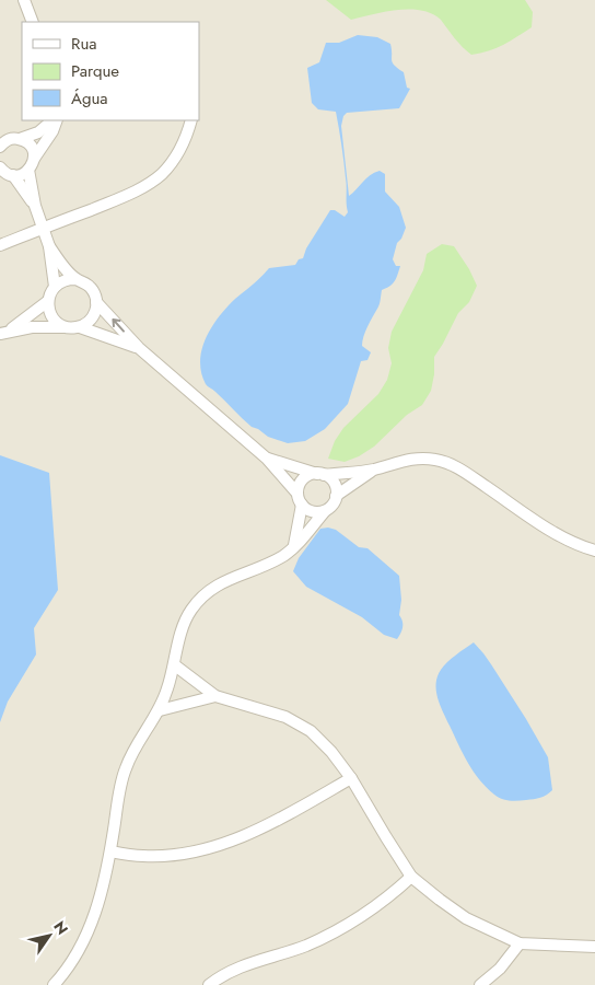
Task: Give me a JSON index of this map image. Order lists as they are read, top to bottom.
{
  "legend": ["Rua", "Parque", "Água"],
  "north": "top right"
}
